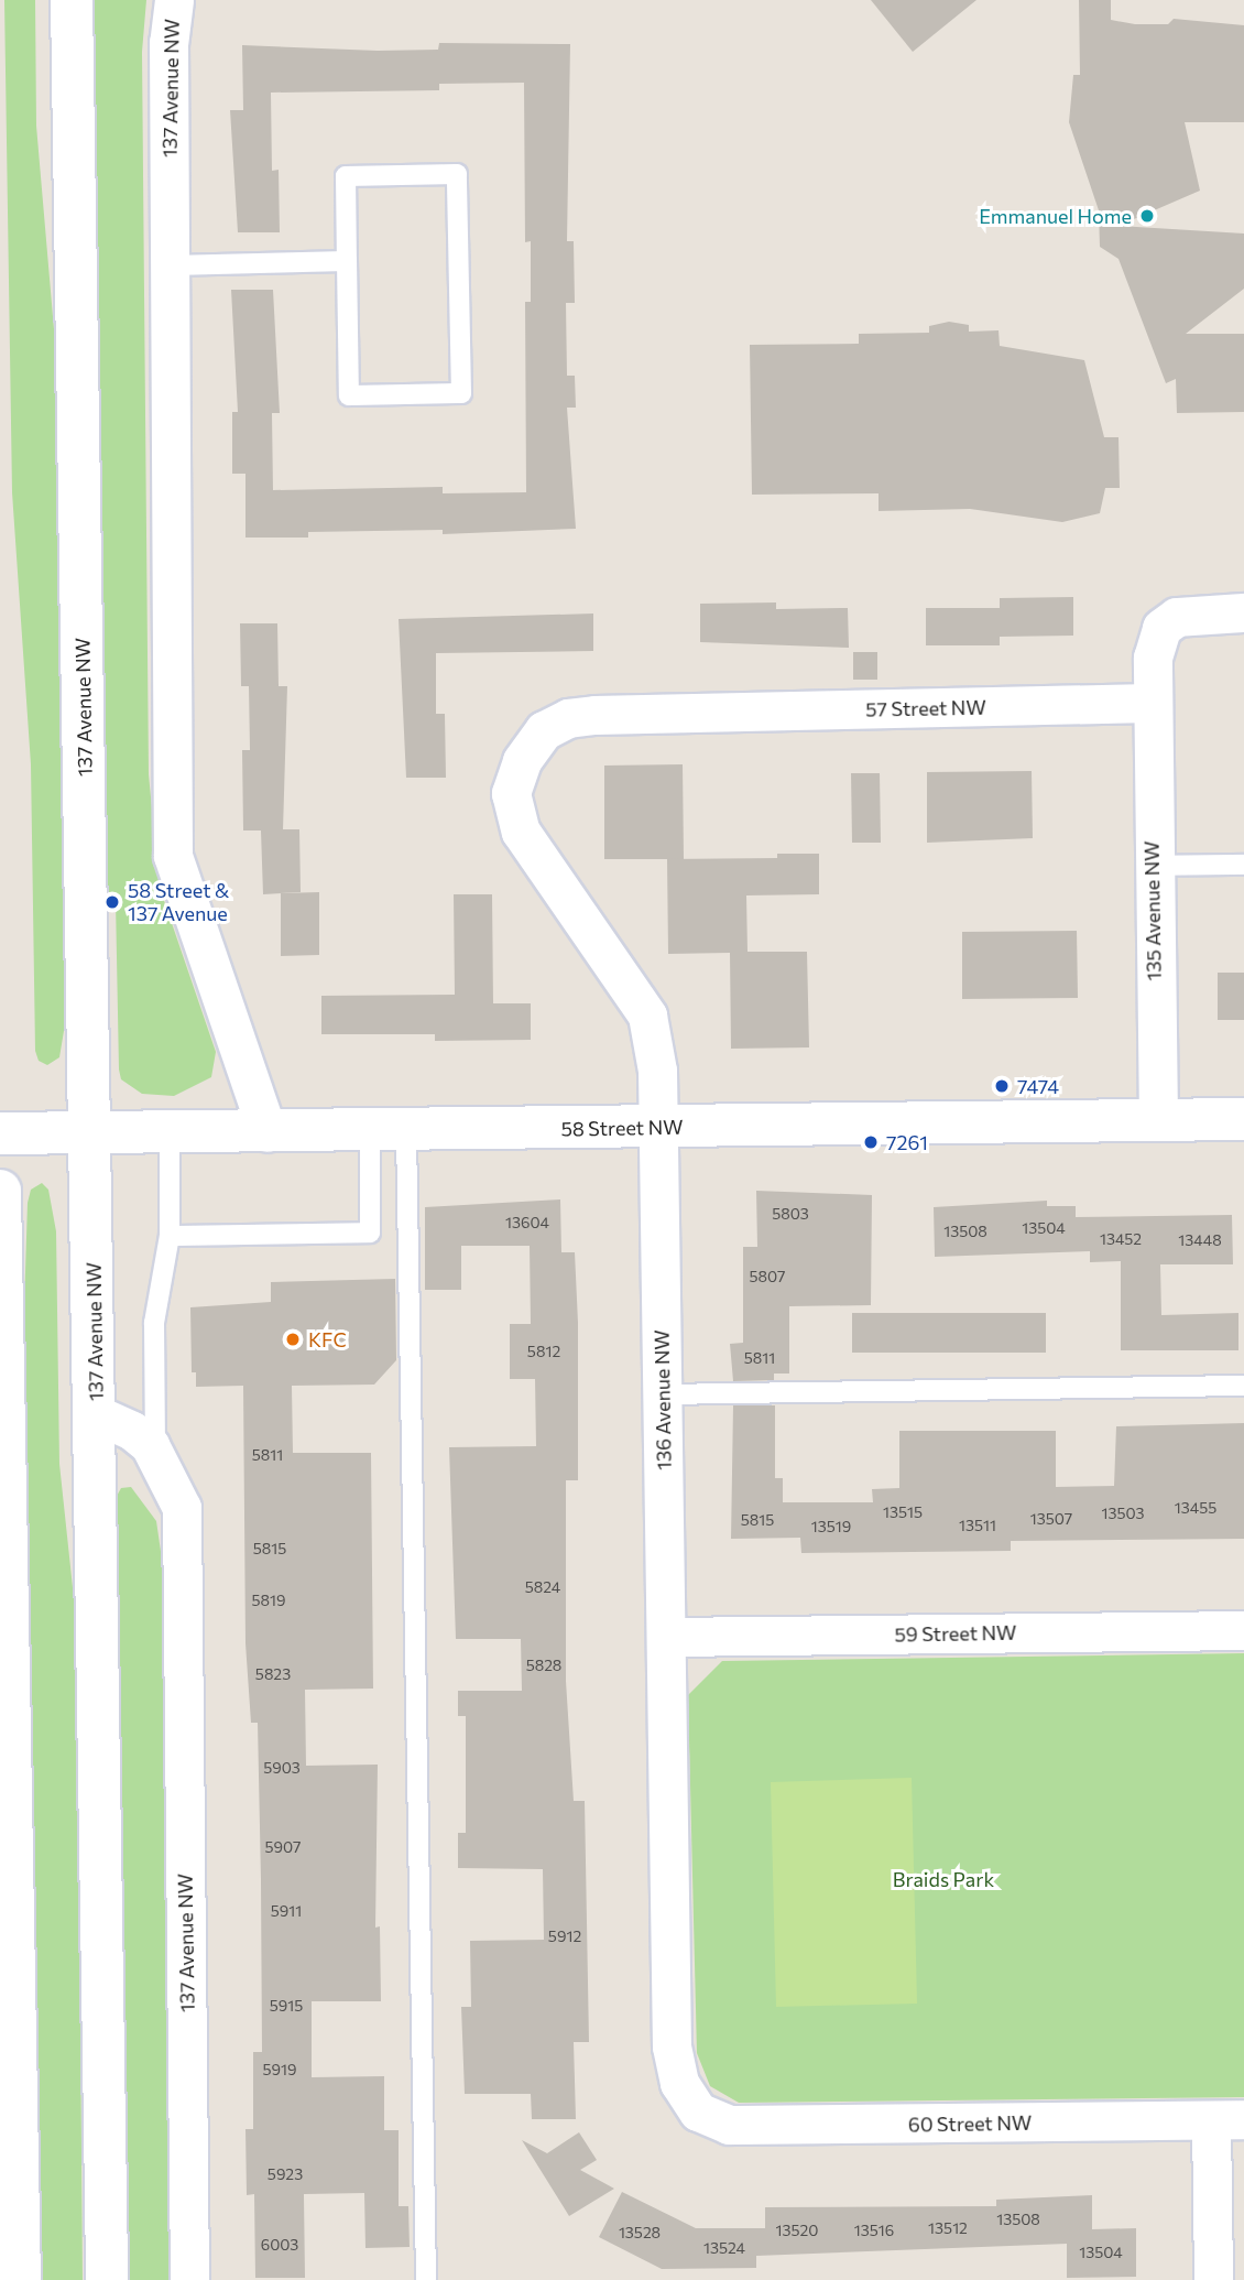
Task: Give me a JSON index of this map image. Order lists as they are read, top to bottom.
{
  "streets": {
    "main road": ["137 Avenue NW", "58 Street NW"],
    "street": [
      "57 Street NW",
      "135 Avenue NW",
      "136 Avenue NW",
      "59 Street NW",
      "60 Street NW"
    ]
  },
  "crossings": [
    ["137 Avenue NW", "58 Street NW"],
    ["57 Street NW", "135 Avenue NW"],
    ["57 Street NW", "136 Avenue NW"],
    ["135 Avenue NW", "58 Street NW"],
    ["58 Street NW", "136 Avenue NW"],
    ["136 Avenue NW", "59 Street NW"],
    ["136 Avenue NW", "60 Street NW"]
  ],
  "parks": ["Braids Park"],
  "places": [
    "Emmanuel Home",
    "58 Street & 137 Avenue",
    "7474",
    "7261",
    "KFC"
  ],
  "house_numbers": [
    "5803",
    "13604",
    "13504",
    "13508",
    "13452",
    "13448",
    "5807",
    "5812",
    "5811",
    "5811",
    "13455",
    "13515",
    "13503",
    "13507",
    "5815",
    "13511",
    "13519",
    "5815",
    "5824",
    "5819",
    "5828",
    "5823",
    "5903",
    "5907",
    "5911",
    "5912",
    "5915",
    "5919",
    "5923",
    "13508",
    "13512",
    "13520",
    "13516",
    "13528",
    "6003",
    "13524",
    "13504"
  ]
}
